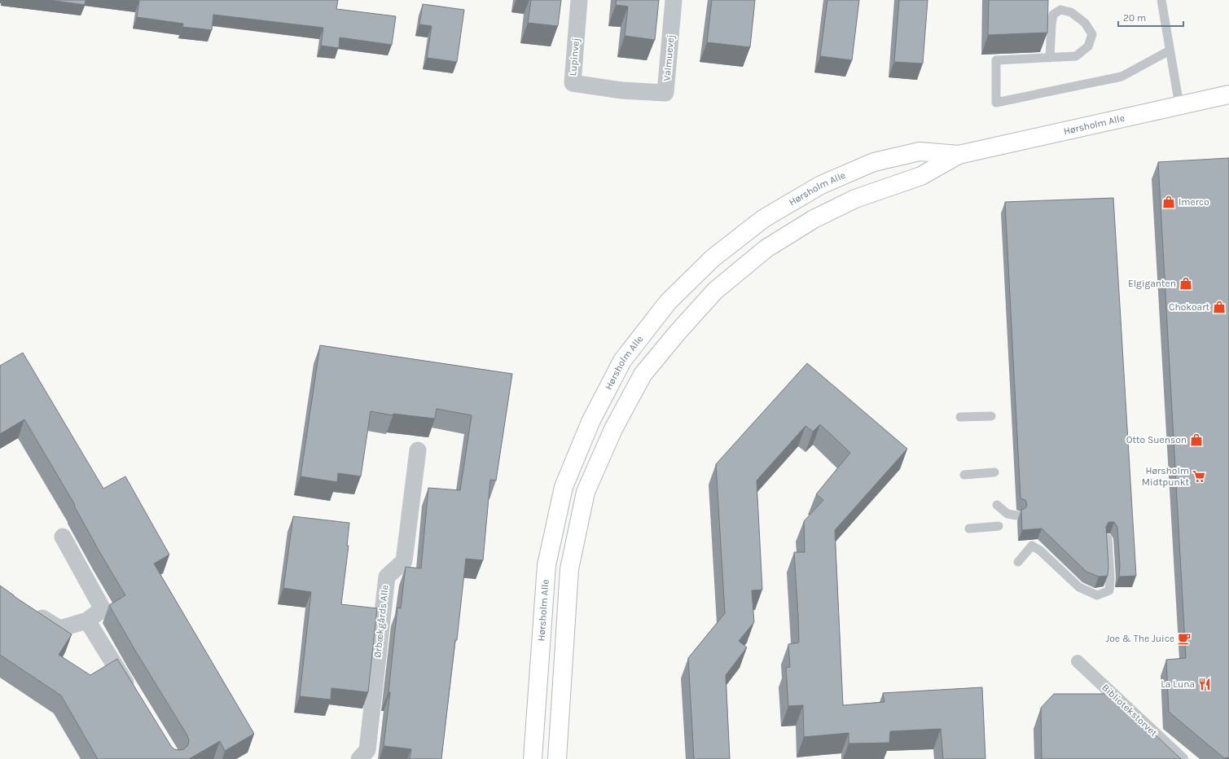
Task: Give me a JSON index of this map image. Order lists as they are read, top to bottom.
{
  "streets": {
    "main road": ["Hørsholm Alle"],
    "street": [
      "Lupinvej",
      "Valmuevej",
      "Ørbækgårds Alle",
      "Bibliotekstorvet"
    ]
  },
  "crossings": [
    ["Lupinvej", "Valmuevej"]
  ],
  "places": {
    "shop": [
      "Imerco",
      "Elgiganten",
      "Chokoart",
      "Otto Suenson"
    ],
    "supermarket": ["Hørsholm Midtpunkt"],
    "cafe": ["Joe & The Juice"],
    "restaurant": ["La Luna"]
  },
  "scale_bar": "20 m"
}
